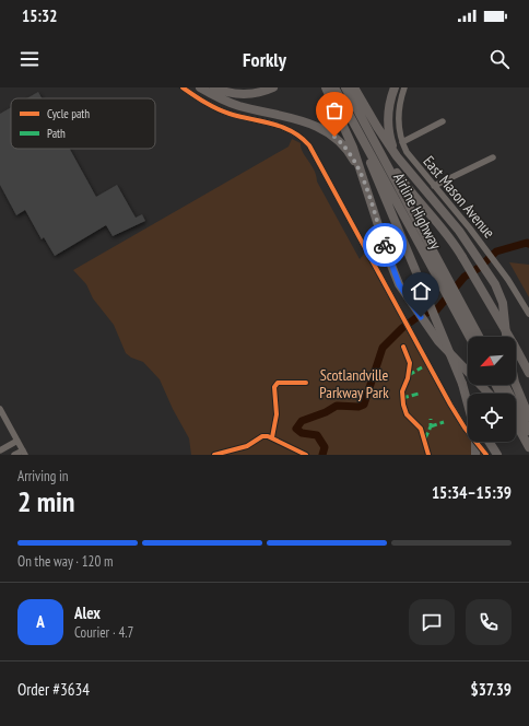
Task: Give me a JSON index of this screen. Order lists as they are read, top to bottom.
{
  "streets": {
    "highway": ["Airline Highway"],
    "street": ["East Mason Avenue"]
  },
  "parks": ["Scotlandville Parkway Park"],
  "legend": ["Cycle path", "Path"],
  "north": "bottom left",
  "page": {
    "status": "15:32",
    "header": "Forkly",
    "heading": ["2 min", "Arriving in", "15:34–15:39"],
    "panel": [
      "Alex",
      "Courier · 4.7",
      "Order #3634",
      "$37.39"
    ],
    "bar": "On the way · 120 m",
    "round": "A"
  }
}
